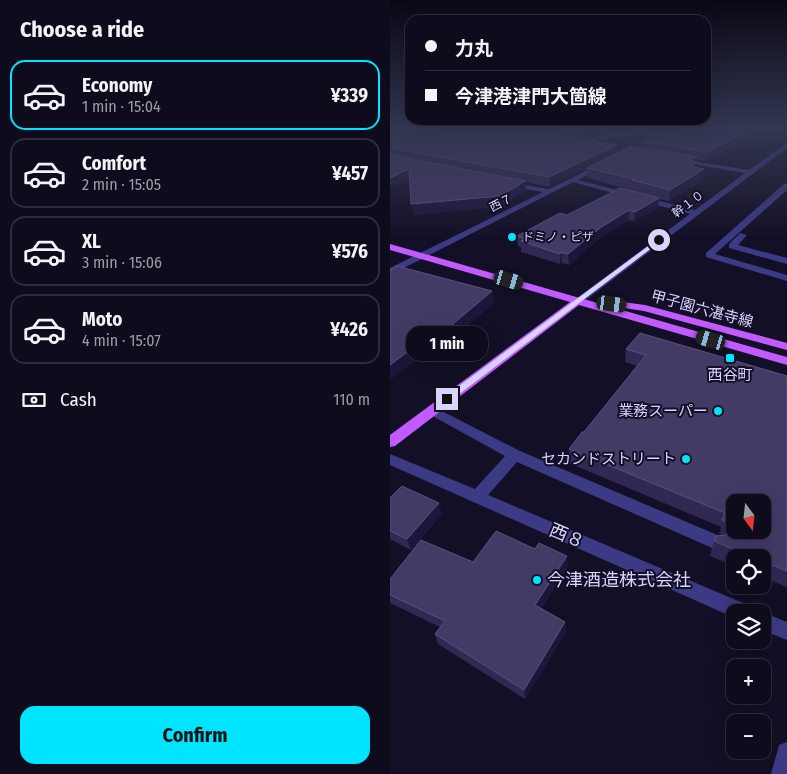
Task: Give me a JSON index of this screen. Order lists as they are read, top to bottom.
{
  "streets": {
    "main road": ["甲子園六湛寺線"],
    "street": ["西７", "幹１０", "西８"]
  },
  "crossings": [
    ["西７", "甲子園六湛寺線"],
    ["幹１０", "甲子園六湛寺線"]
  ],
  "places": {
    "other": [
      "ドミノ・ピザ",
      "業務スーパー",
      "セカンドストリート",
      "今津酒造株式会社"
    ],
    "transit": ["西谷町"]
  },
  "north": "bottom",
  "page": {
    "heading": "Choose a ride",
    "banner": ["力丸", "今津港津門大箇線"],
    "list": [
      {
        "name": "Economy",
        "note": "1 min · 15:04",
        "value": "¥339"
      },
      {
        "name": "Comfort",
        "note": "2 min · 15:05",
        "value": "¥457"
      },
      {
        "name": "XL",
        "note": "3 min · 15:06",
        "value": "¥576"
      },
      {
        "name": "Moto",
        "note": "4 min · 15:07",
        "value": "¥426"
      }
    ],
    "bubble": "1 min",
    "pay": ["Cash", "110 m"],
    "map_buttons": ["+", "−"],
    "buttons": "Confirm"
  }
}
